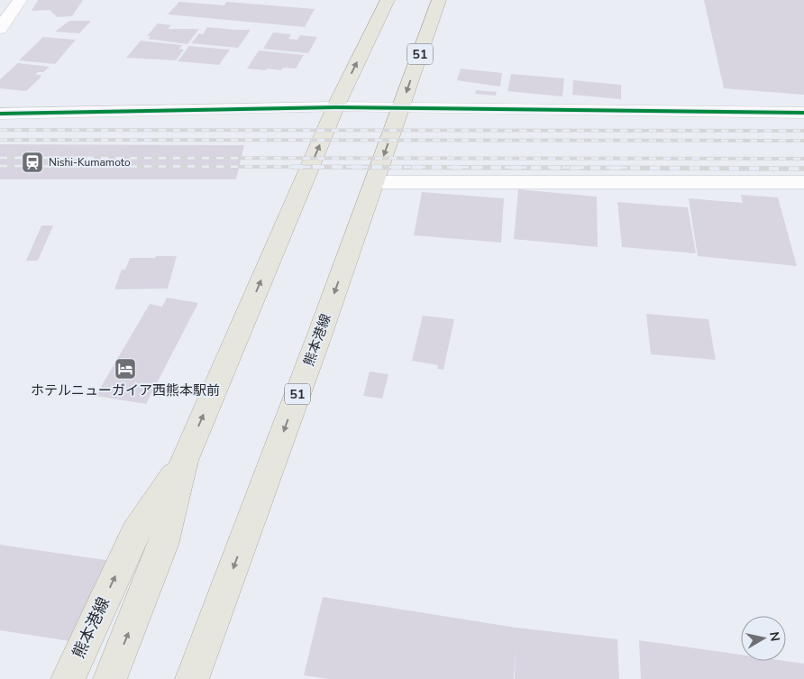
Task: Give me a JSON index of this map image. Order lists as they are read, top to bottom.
{
  "streets": {
    "main road": ["51", "熊本港線"]
  },
  "places": {
    "station": ["Nishi-Kumamoto"],
    "hotel": ["ホテルニューガイア西熊本駅前"]
  },
  "north": "right"
}
